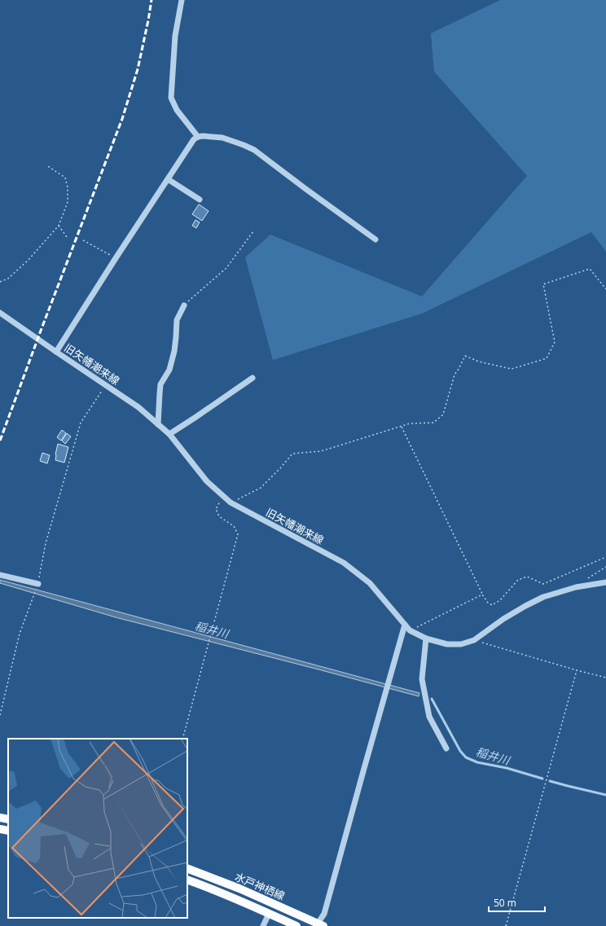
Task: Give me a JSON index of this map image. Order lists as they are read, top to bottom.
{
  "streets": {
    "main road": ["水戸神栖線"],
    "street": ["旧矢幡潮来線"]
  },
  "water": ["稲井川"],
  "scale_bar": "50 m"
}
